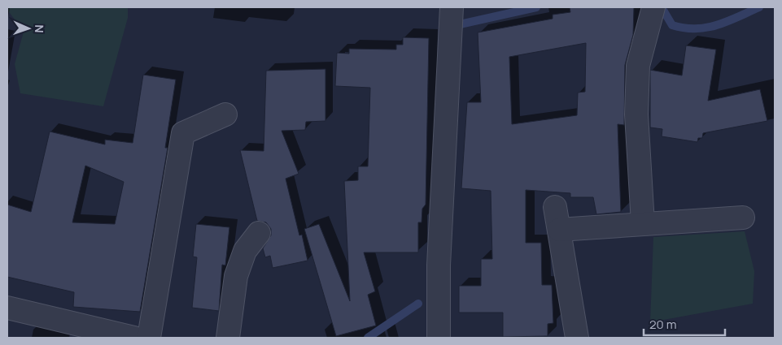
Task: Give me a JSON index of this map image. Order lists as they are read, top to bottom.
{
  "scale_bar": "20 m",
  "north": "right"
}
